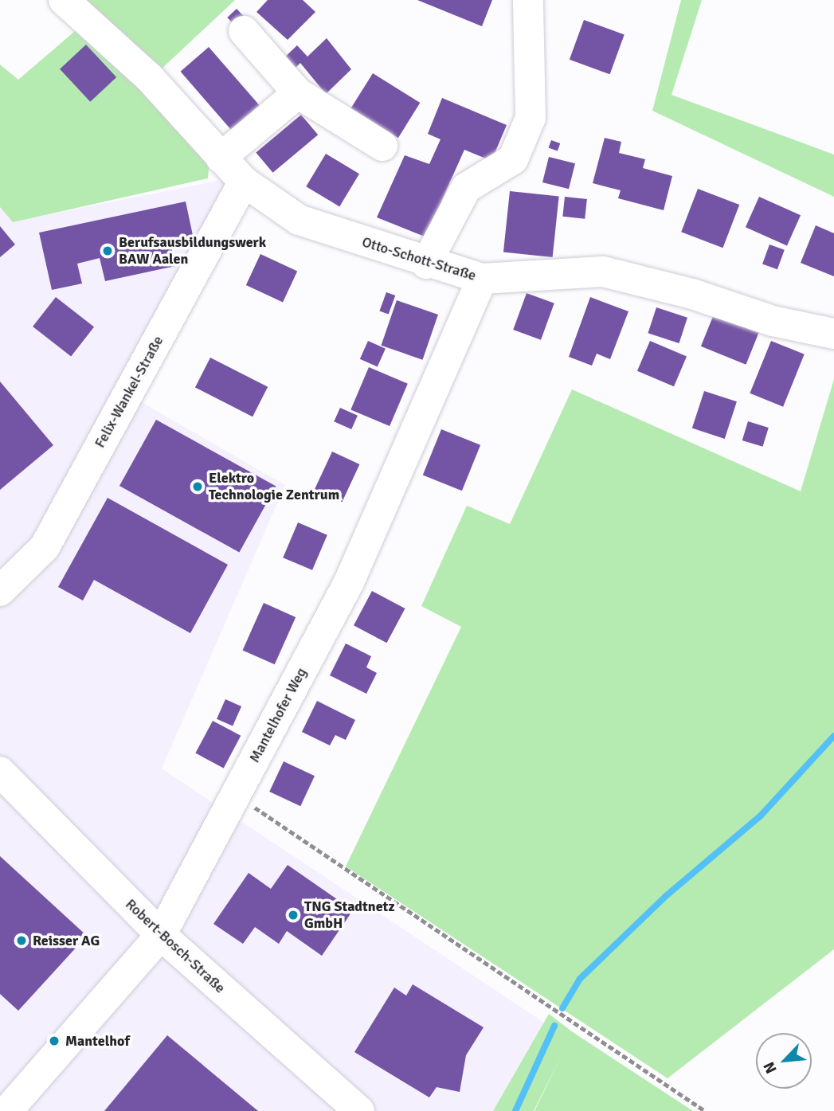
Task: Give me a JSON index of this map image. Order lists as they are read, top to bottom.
{
  "streets": {
    "street": [
      "Otto-Schott-Straße",
      "Felix-Wankel-Straße",
      "Mantelhofer Weg",
      "Robert-Bosch-Straße"
    ]
  },
  "crossings": [
    ["Otto-Schott-Straße", "Felix-Wankel-Straße"],
    ["Otto-Schott-Straße", "Mantelhofer Weg"],
    ["Mantelhofer Weg", "Robert-Bosch-Straße"]
  ],
  "places": [
    "Berufsausbildungswerk BAW Aalen",
    "Elektro Technologie Zentrum",
    "TNG Stadtnetz GmbH",
    "Reisser AG",
    "Mantelhof"
  ],
  "north": "bottom left"
}
